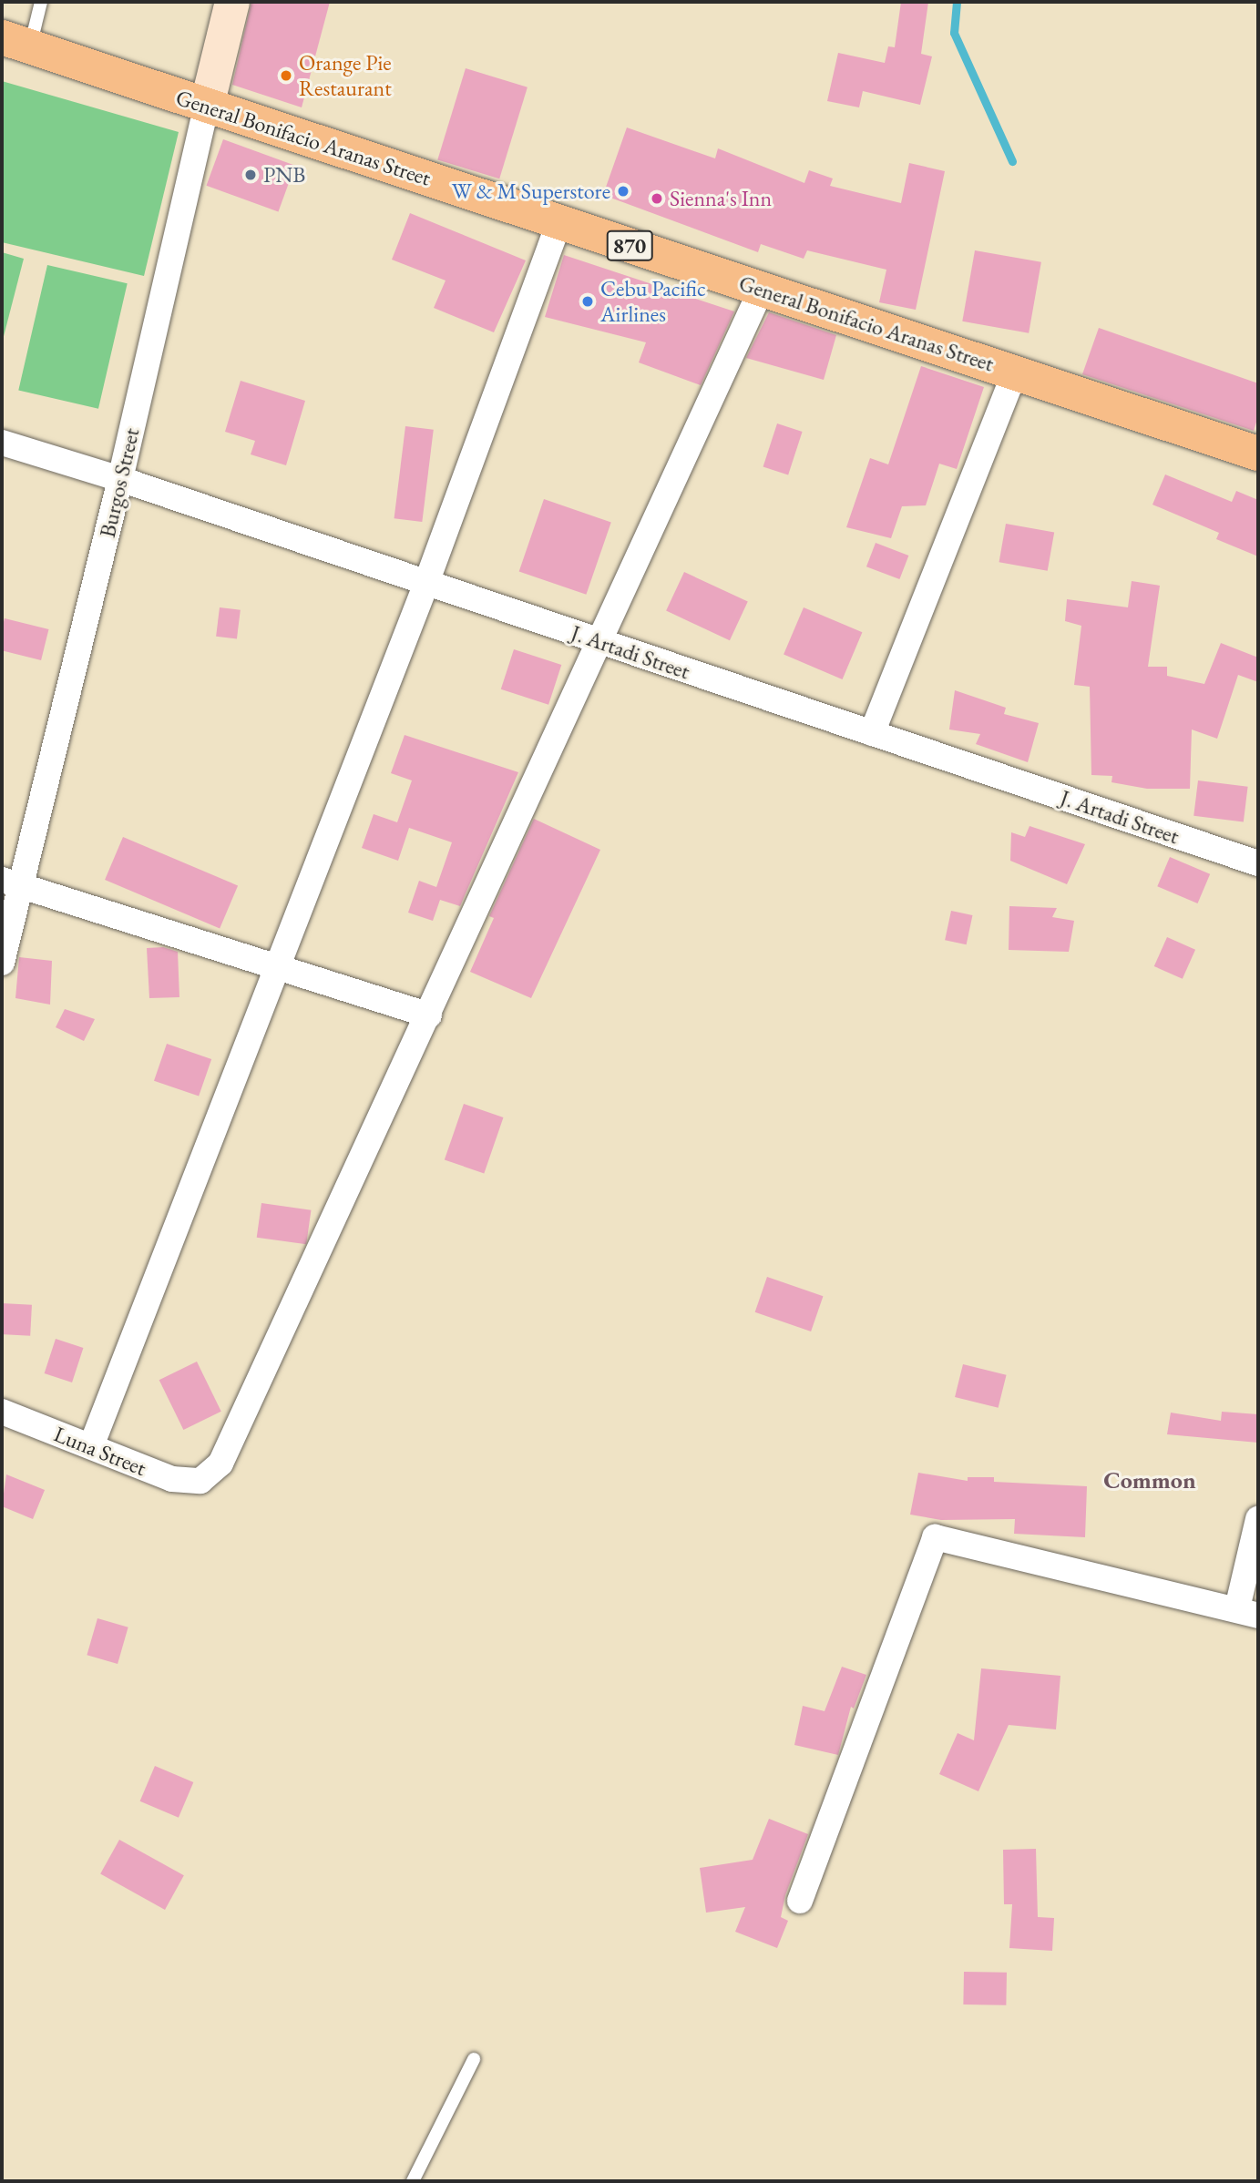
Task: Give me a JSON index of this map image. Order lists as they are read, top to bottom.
{
  "streets": {
    "main road": ["General Bonifacio Aranas Street", "870"],
    "street": ["Burgos Street", "J. Artadi Street", "Luna Street"]
  },
  "crossings": [
    ["General Bonifacio Aranas Street", "Burgos Street"],
    ["Burgos Street", "J. Artadi Street"]
  ],
  "districts": ["Common"],
  "places": [
    "Orange Pie Restaurant",
    "PNB",
    "W & M Superstore",
    "Sienna's Inn",
    "Cebu Pacific Airlines"
  ]
}
